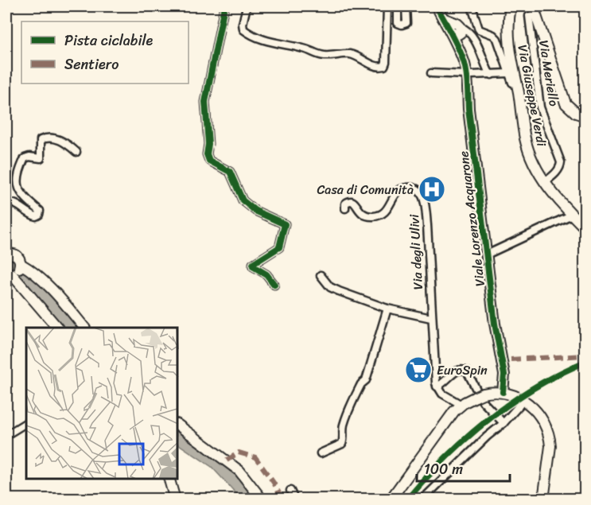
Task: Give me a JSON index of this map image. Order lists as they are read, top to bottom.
{
  "streets": {
    "street": [
      "Via Meriello",
      "Via Giuseppe Verdi",
      "Viale Lorenzo Acquarone",
      "Via degli Ulivi"
    ]
  },
  "crossings": [
    ["Via Meriello", "Via Giuseppe Verdi"]
  ],
  "places": {
    "hospital": ["Casa di Comunità"],
    "supermarket": ["EuroSpin"]
  },
  "legend": ["Pista ciclabile", "Sentiero"],
  "scale_bar": "100 m"
}
